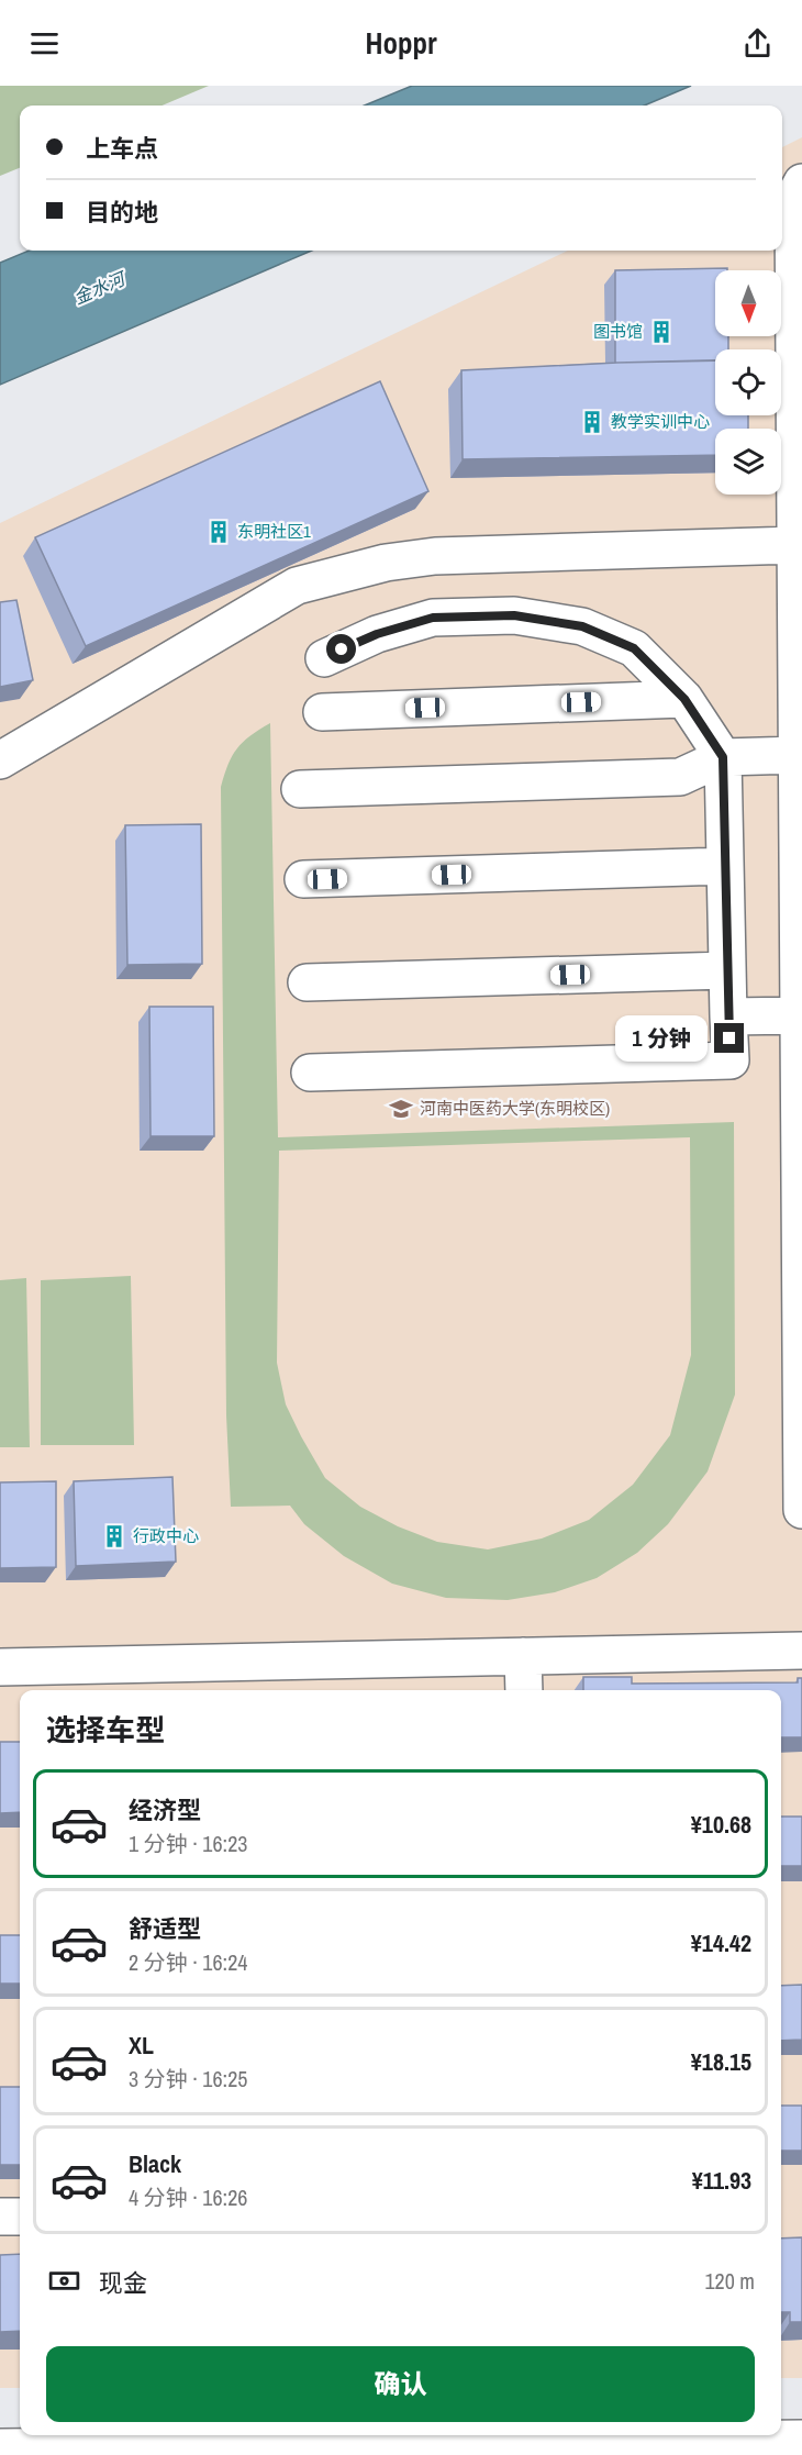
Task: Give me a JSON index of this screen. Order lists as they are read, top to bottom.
{
  "water": ["金水河"],
  "places": {
    "building": [
      "图书馆",
      "教学实训中心",
      "东明社区1",
      "行政中心"
    ],
    "school or university": ["河南中医药大学(东明校区)"]
  },
  "north": "bottom",
  "page": {
    "header": "Hoppr",
    "banner": ["上车点", "目的地"],
    "bubble": "1 分钟",
    "heading": "选择车型",
    "list": [
      {
        "name": "经济型",
        "note": "1 分钟 · 16:23",
        "value": "¥10.68"
      },
      {
        "name": "舒适型",
        "note": "2 分钟 · 16:24",
        "value": "¥14.42"
      },
      {
        "name": "XL",
        "note": "3 分钟 · 16:25",
        "value": "¥18.15"
      },
      {
        "name": "Black",
        "note": "4 分钟 · 16:26",
        "value": "¥11.93"
      }
    ],
    "pay": ["现金", "120 m"],
    "buttons": "确认"
  }
}
